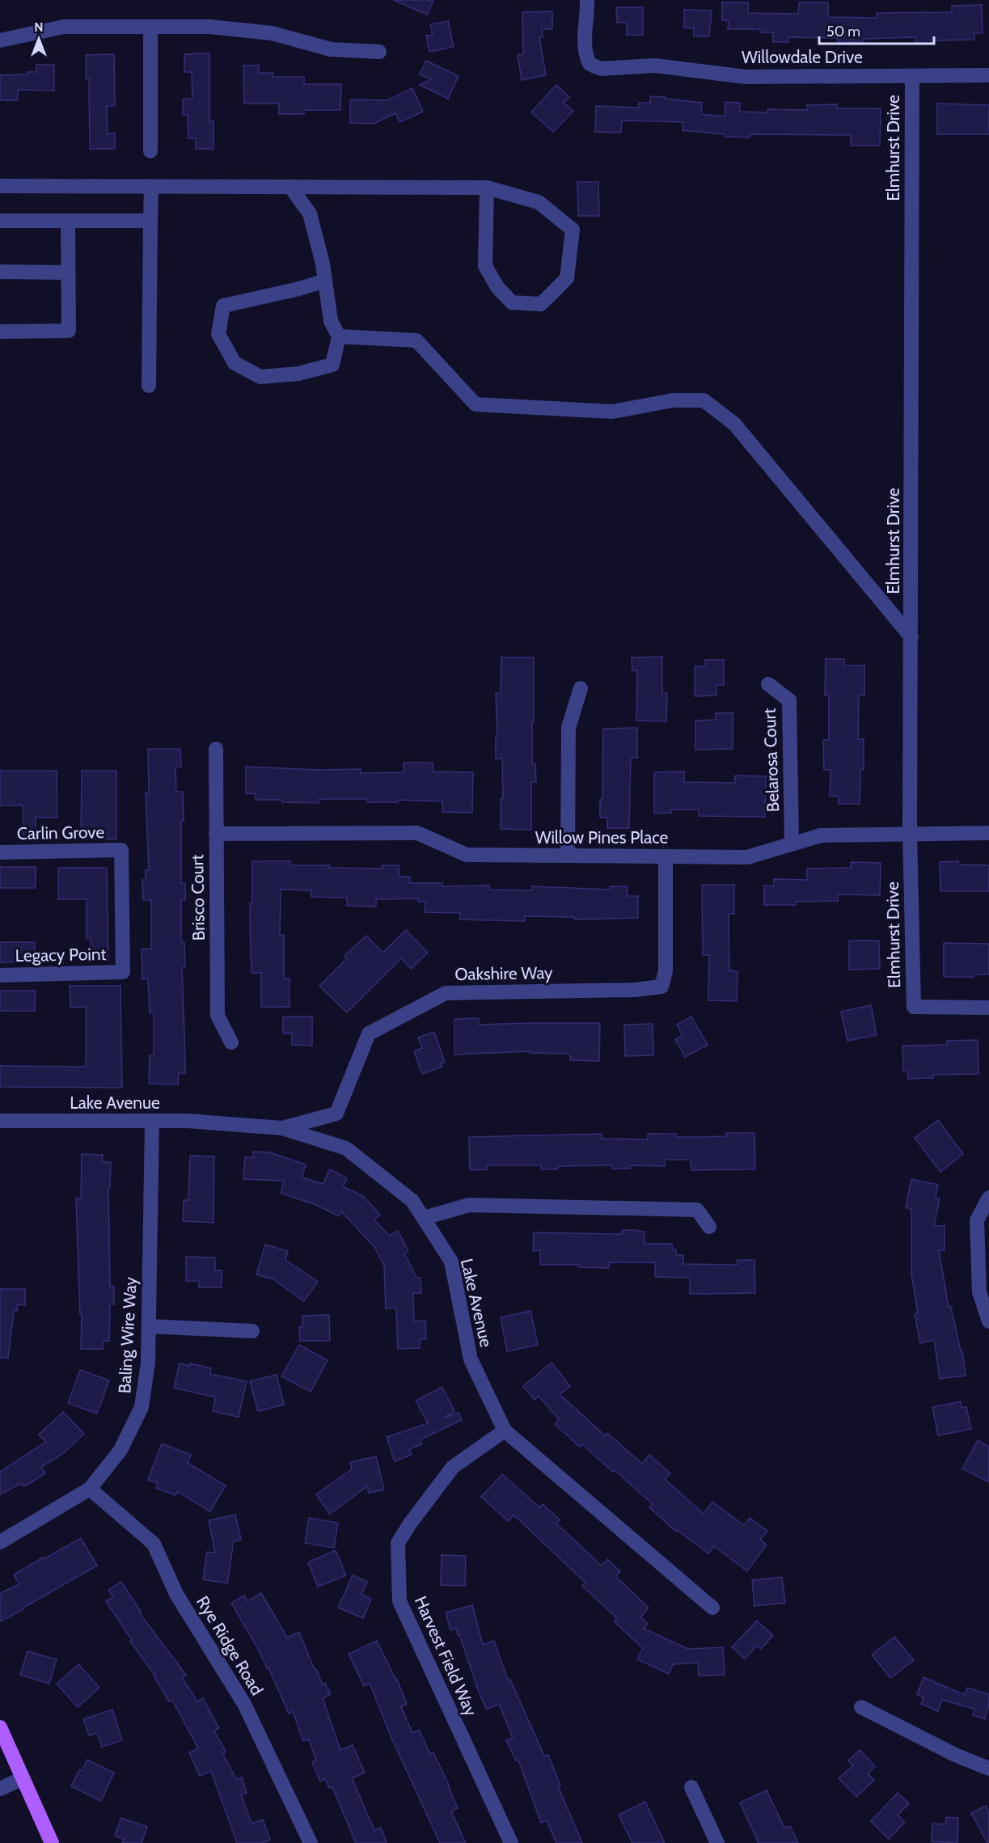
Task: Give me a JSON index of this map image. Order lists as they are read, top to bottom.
{
  "streets": {
    "street": [
      "Willowdale Drive",
      "Elmhurst Drive",
      "Belarosa Court",
      "Carlin Grove",
      "Willow Pines Place",
      "Brisco Court",
      "Legacy Point",
      "Oakshire Way",
      "Lake Avenue",
      "Baling Wire Way",
      "Rye Ridge Road",
      "Harvest Field Way"
    ]
  },
  "crossings": [
    ["Willowdale Drive", "Elmhurst Drive"],
    ["Elmhurst Drive", "Willow Pines Place"],
    ["Belarosa Court", "Willow Pines Place"],
    ["Carlin Grove", "Legacy Point"],
    ["Willow Pines Place", "Brisco Court"],
    ["Willow Pines Place", "Oakshire Way"],
    ["Oakshire Way", "Lake Avenue"],
    ["Lake Avenue", "Baling Wire Way"],
    ["Lake Avenue", "Harvest Field Way"],
    ["Baling Wire Way", "Rye Ridge Road"]
  ],
  "scale_bar": "50 m",
  "north": "top"
}
